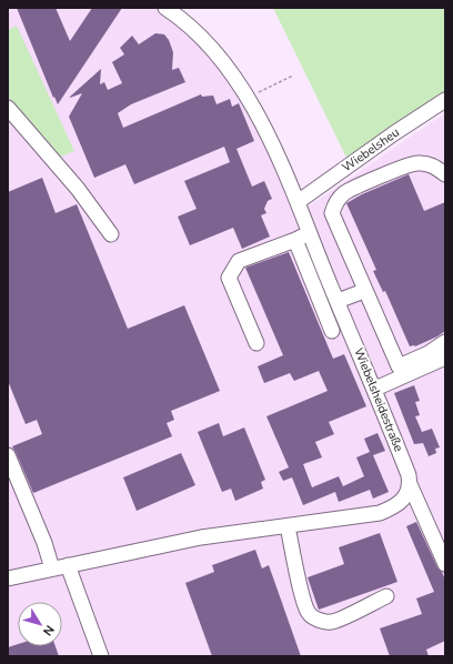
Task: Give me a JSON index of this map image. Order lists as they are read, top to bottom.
{
  "streets": {
    "street": ["Wiebelsheu", "Wiebelsheidestraße"]
  },
  "crossings": [
    ["Wiebelsheu", "Wiebelsheidestraße"]
  ],
  "north": "bottom right"
}
